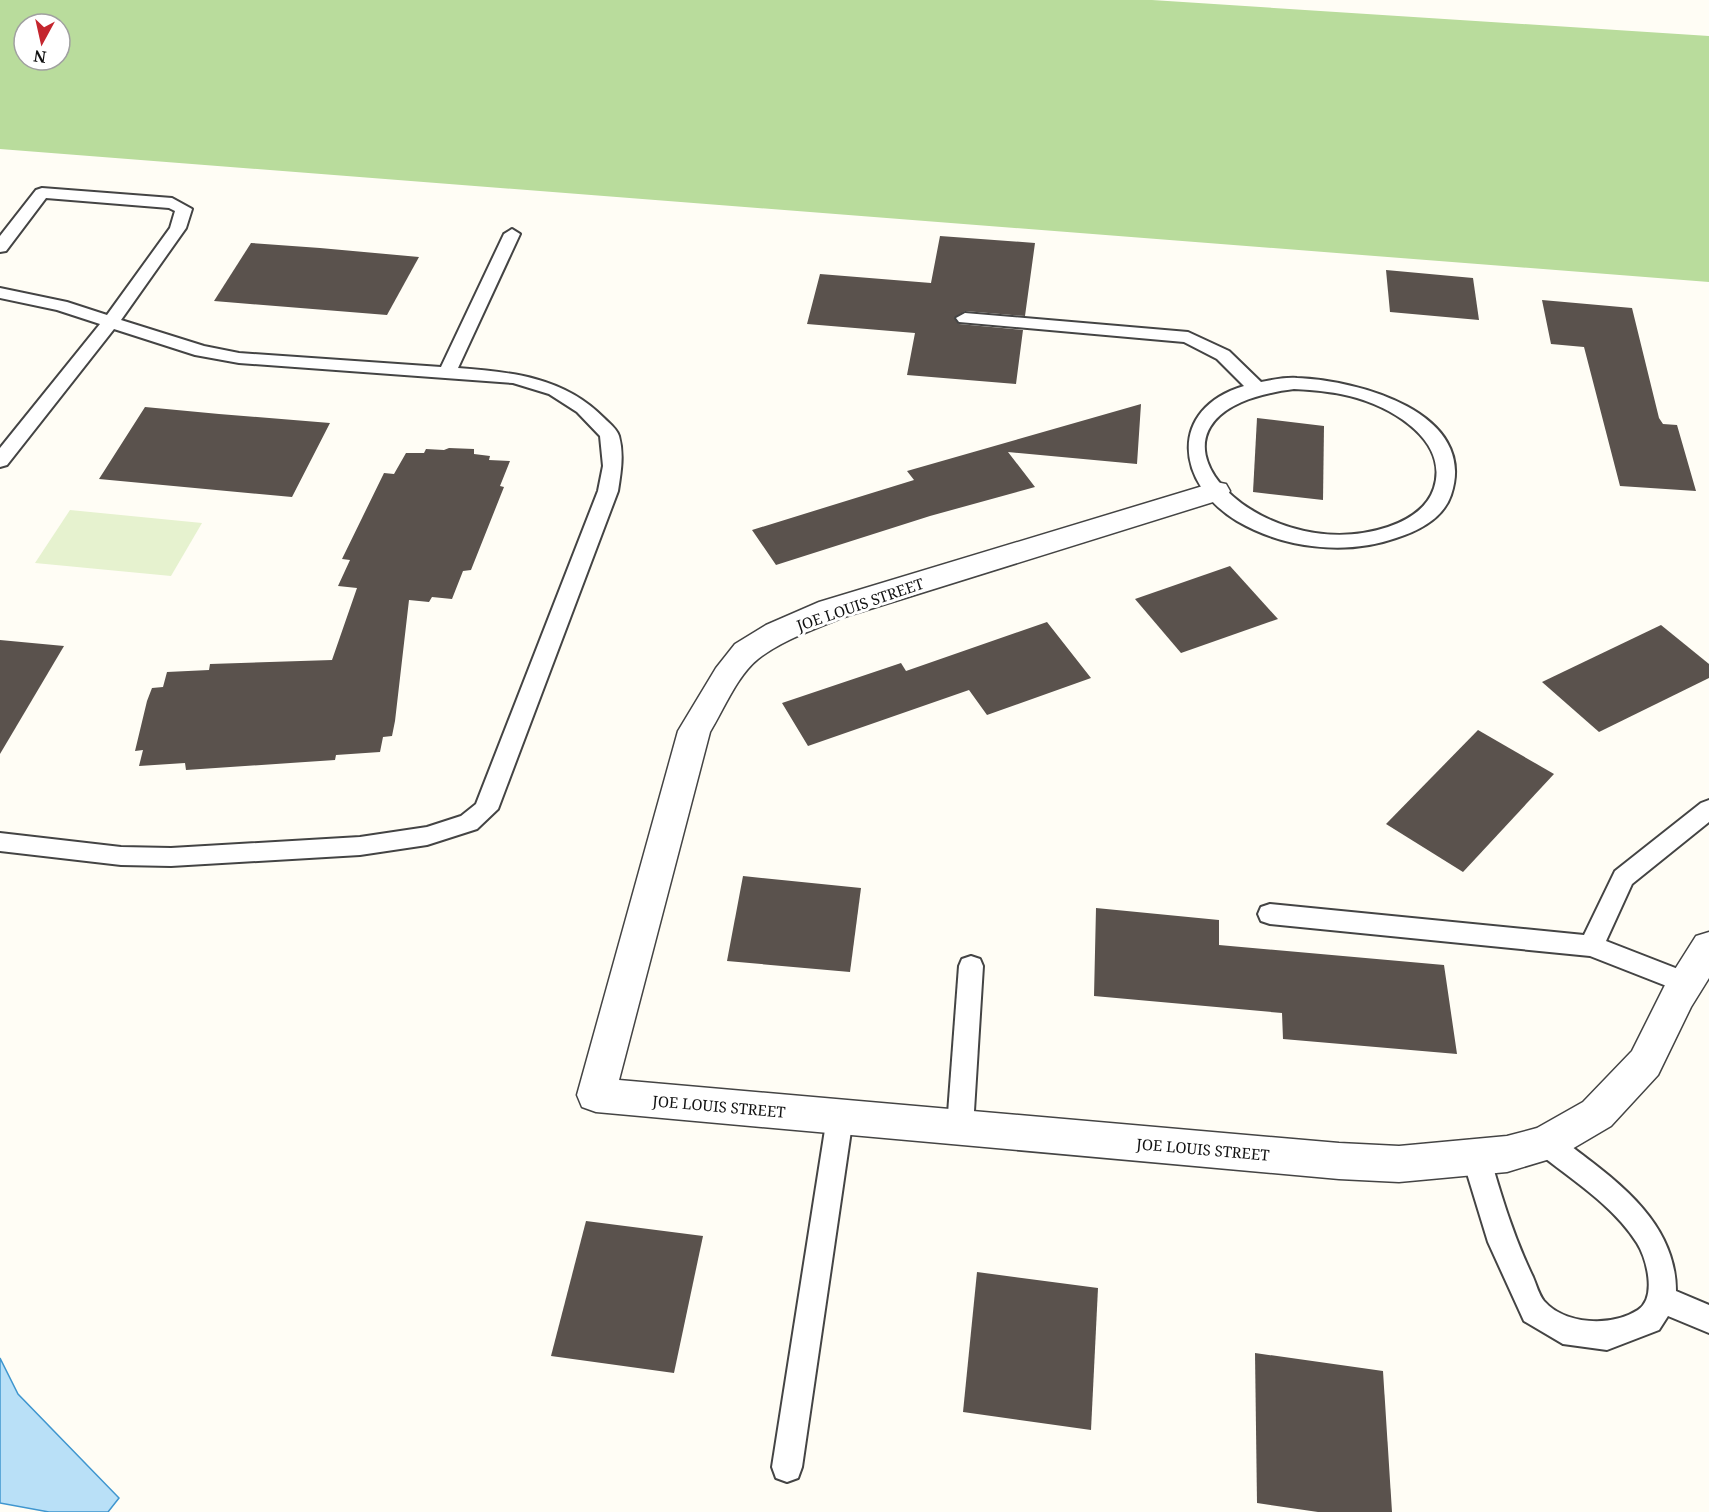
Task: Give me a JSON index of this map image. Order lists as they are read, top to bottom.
{
  "streets": {
    "street": ["JOE LOUIS STREET"]
  },
  "north": "bottom"
}
